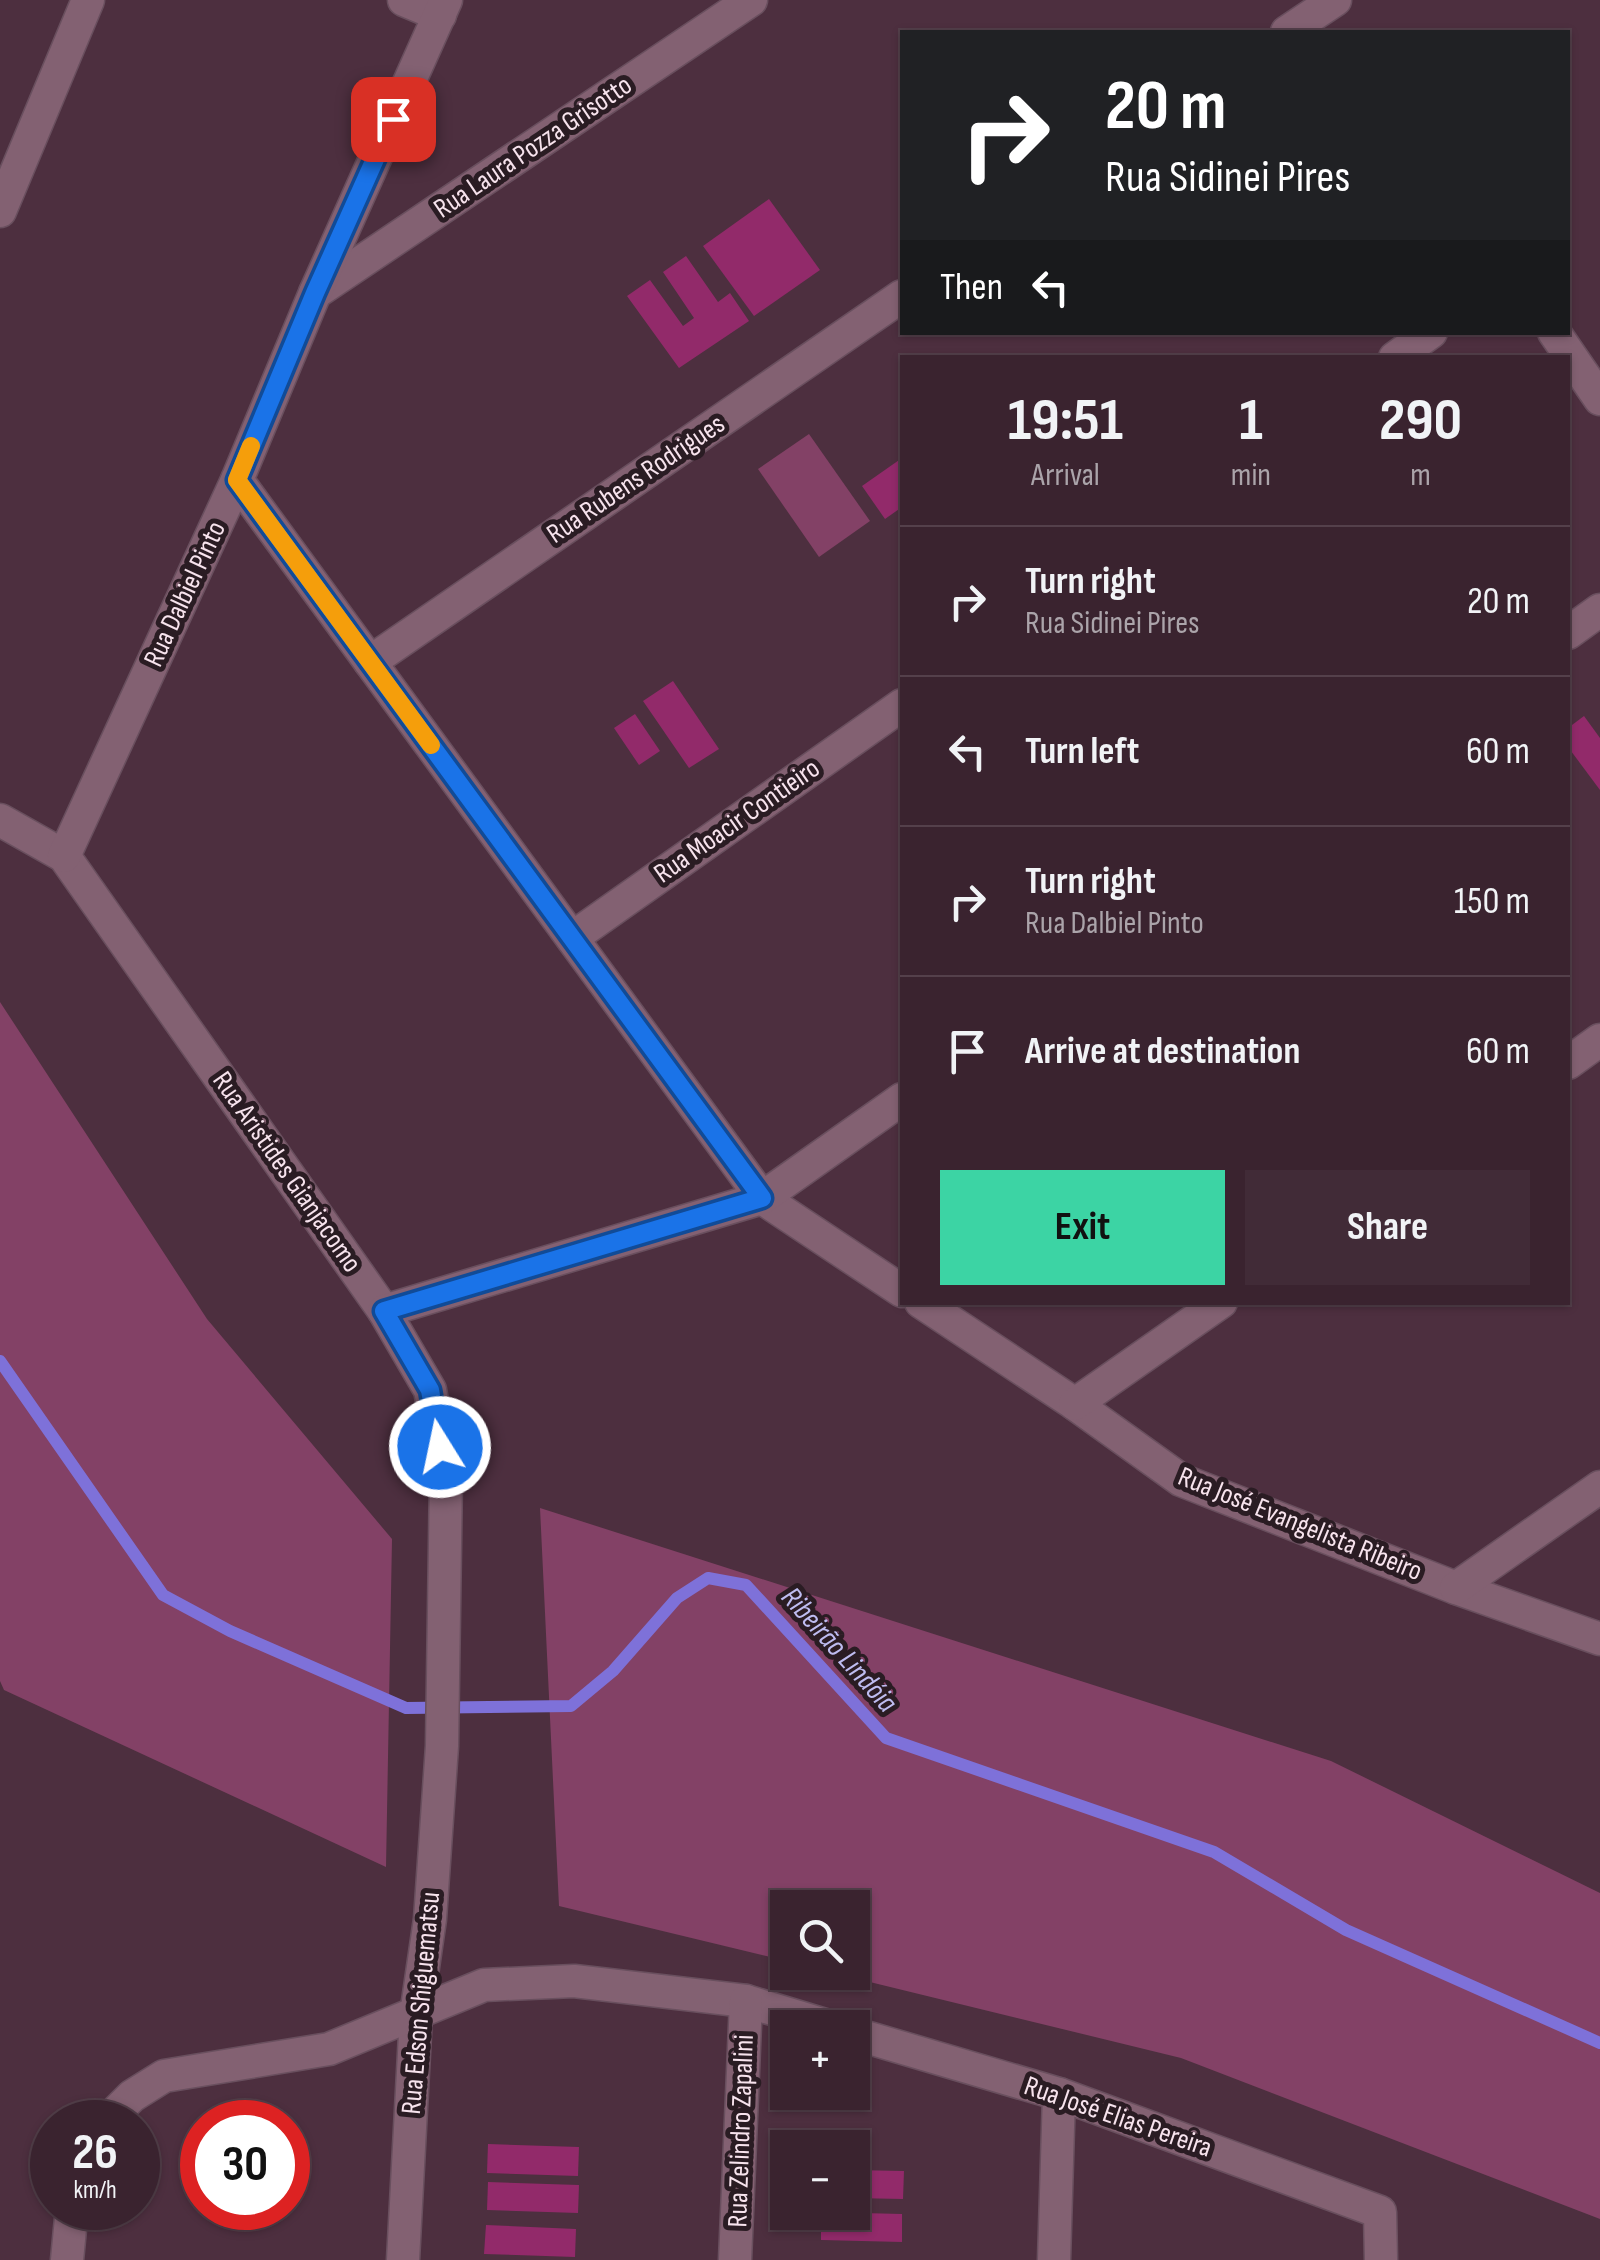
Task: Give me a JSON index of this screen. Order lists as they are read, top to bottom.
{
  "streets": {
    "street": [
      "Rua Laura Pozza Grisotto",
      "Rua Rubens Rodrigues",
      "Rua Dalbiel Pinto",
      "Rua Moacir Contieiro",
      "Rua Aristides Gianjacomo",
      "Rua José Evangelista Ribeiro",
      "Rua Edson Shiguematsu",
      "Rua José Elias Pereira",
      "Rua Zelindro Zapalini"
    ]
  },
  "crossings": [
    ["Rua Laura Pozza Grisotto", "Rua Dalbiel Pinto"],
    ["Rua Dalbiel Pinto", "Rua Aristides Gianjacomo"],
    ["Rua Aristides Gianjacomo", "Rua Edson Shiguematsu"]
  ],
  "water": ["Ribeirão Lindóia"],
  "page": {
    "turn": ["20 m", "Rua Sidinei Pires"],
    "then": "Then",
    "eta": [
      "19:51",
      "Arrival",
      "1",
      "min",
      "290",
      "m"
    ],
    "list": [
      {
        "name": "Turn right",
        "note": "Rua Sidinei Pires",
        "value": "20 m"
      },
      {
        "name": "Turn left",
        "value": "60 m"
      },
      {
        "name": "Turn right",
        "note": "Rua Dalbiel Pinto",
        "value": "150 m"
      },
      {
        "name": "Arrive at destination",
        "value": "60 m"
      }
    ],
    "buttons": ["Exit", "Share"],
    "map_buttons": ["+", "−"],
    "speed": "26 km/h",
    "limit": "30"
  }
}
